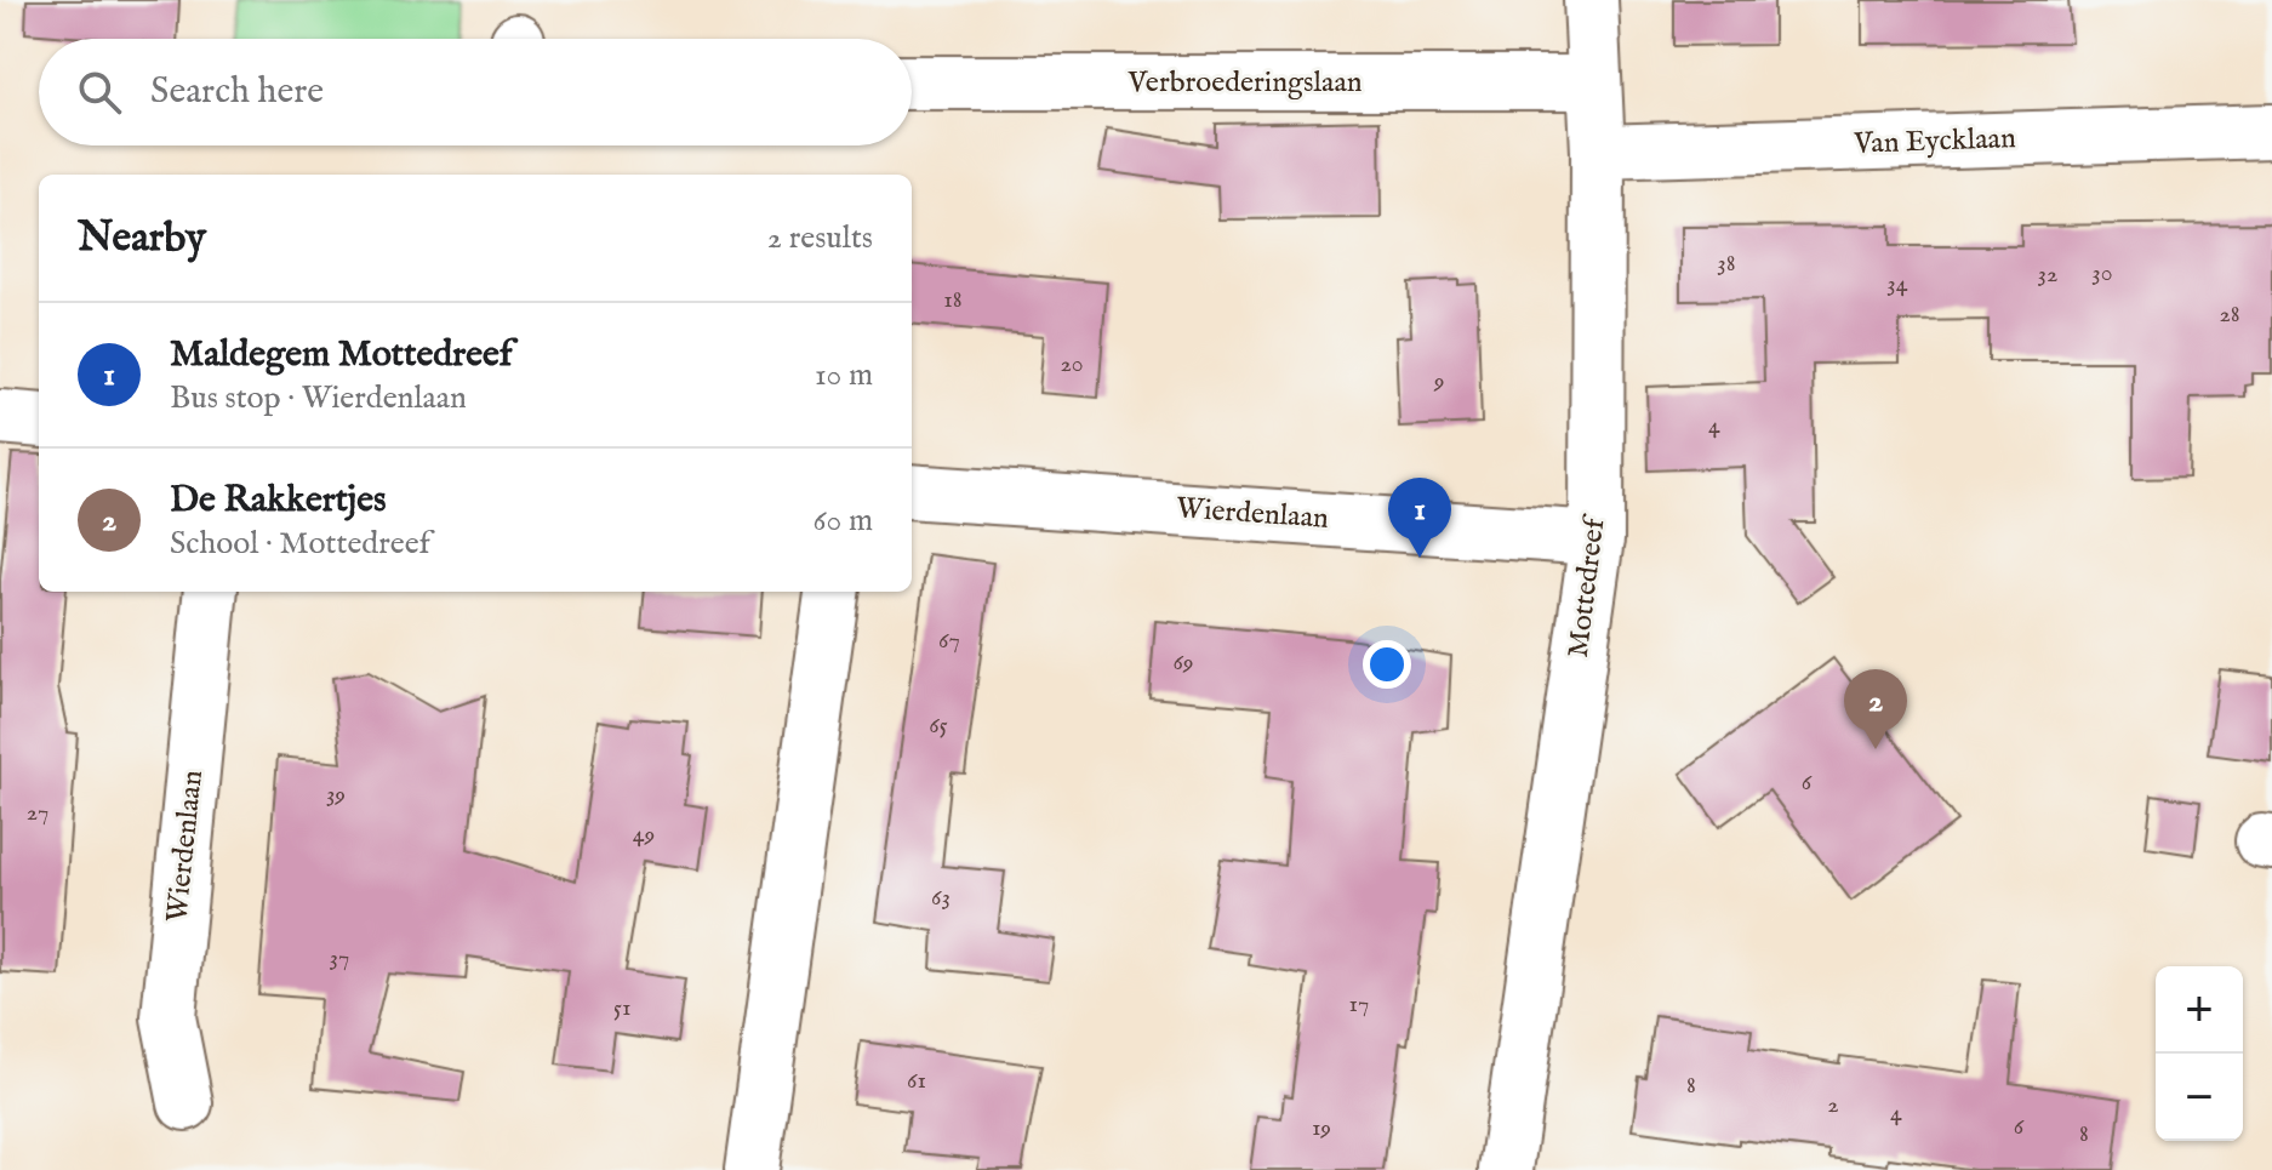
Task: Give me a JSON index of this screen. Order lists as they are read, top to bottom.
{
  "streets": {
    "street": [
      "Verbroederingslaan",
      "Van Eycklaan",
      "Wierdenlaan",
      "Mottedreef"
    ]
  },
  "crossings": [
    ["Verbroederingslaan", "Mottedreef"],
    ["Van Eycklaan", "Mottedreef"],
    ["Wierdenlaan", "Mottedreef"]
  ],
  "house_numbers": [
    "38",
    "30",
    "32",
    "34",
    "18",
    "28",
    "20",
    "9",
    "4",
    "67",
    "69",
    "65",
    "6",
    "39",
    "27",
    "49",
    "63",
    "37",
    "17",
    "51",
    "61",
    "8",
    "2",
    "4",
    "6",
    "19",
    "8"
  ],
  "page": {
    "search": "Search here",
    "heading": ["Nearby", "2 results"],
    "list": [
      {
        "mark": "1",
        "name": "Maldegem Mottedreef",
        "note": "Bus stop · Wierdenlaan",
        "value": "10 m"
      },
      {
        "mark": "2",
        "name": "De Rakkertjes",
        "note": "School · Mottedreef",
        "value": "60 m"
      }
    ],
    "pins": ["1", "2"],
    "map_buttons": ["+", "−"]
  }
}
